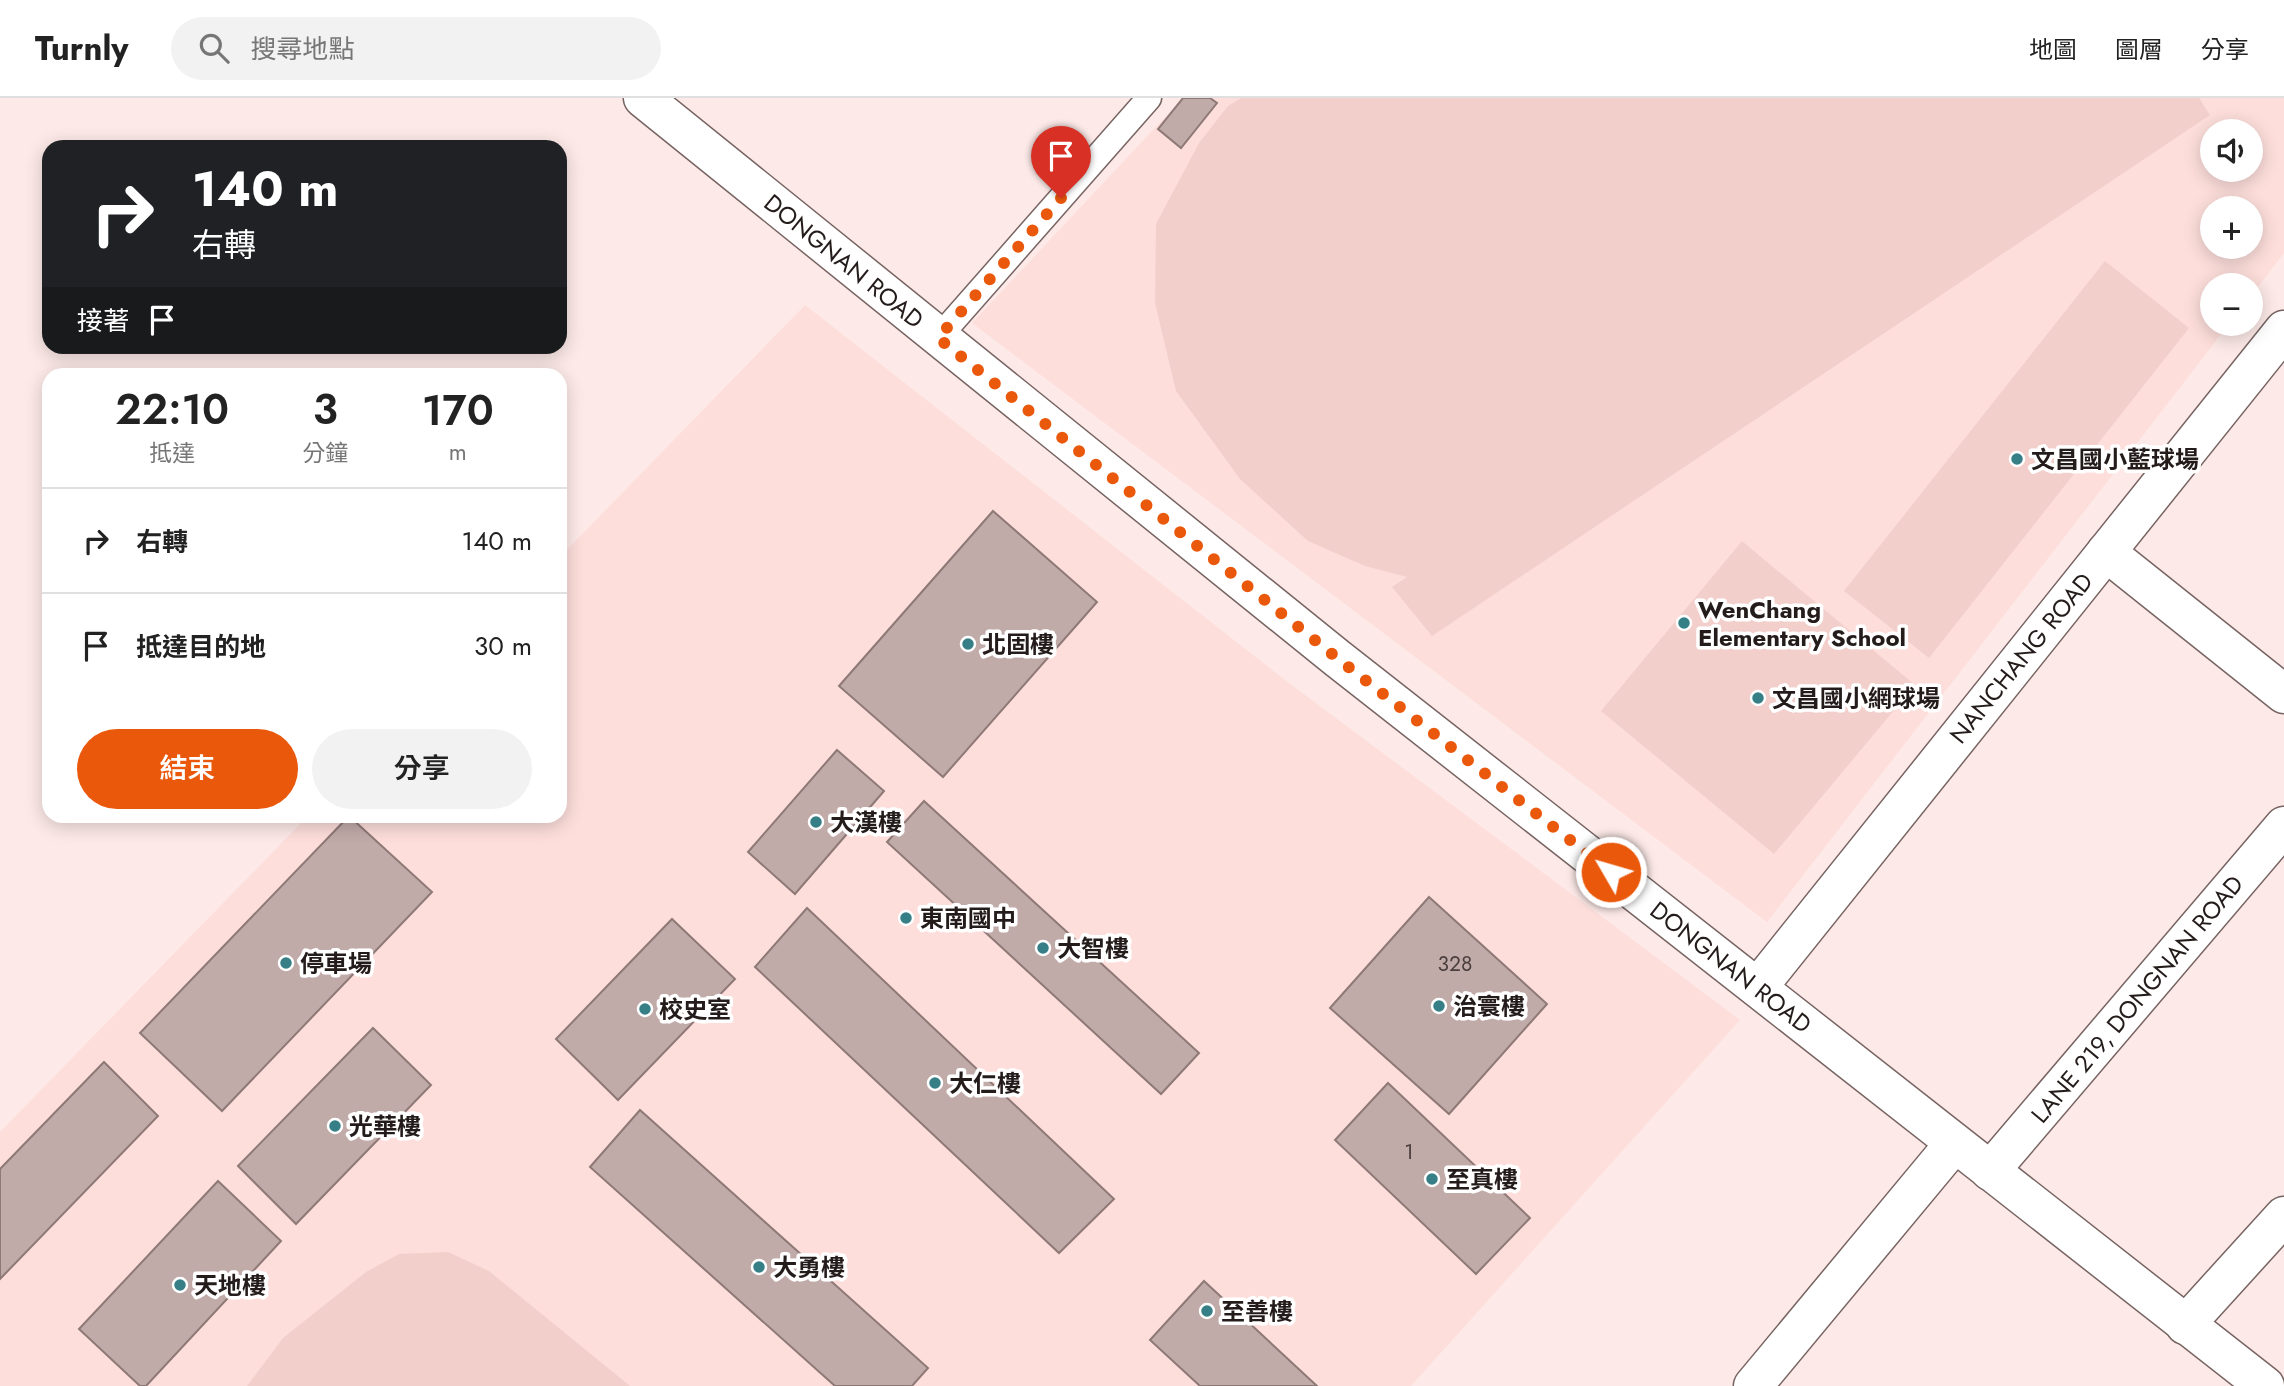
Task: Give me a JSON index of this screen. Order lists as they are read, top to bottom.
{
  "streets": {
    "street": ["DONGNAN ROAD", "NANCHANG ROAD", "LANE 219, DONGNAN ROAD"]
  },
  "crossings": [
    ["DONGNAN ROAD", "NANCHANG ROAD"],
    ["DONGNAN ROAD", "LANE 219, DONGNAN ROAD"]
  ],
  "places": [
    "文昌國小藍球場",
    "WenChang Elementary School",
    "北固樓",
    "文昌國小網球場",
    "大漢樓",
    "東南國中",
    "大智樓",
    "停車場",
    "治寰樓",
    "校史室",
    "大仁樓",
    "光華樓",
    "至真樓",
    "大勇樓",
    "天地樓",
    "至善樓"
  ],
  "house_numbers": ["328", "1"],
  "page": {
    "header": "Turnly",
    "search": "搜尋地點",
    "nav": ["地圖", "圖層", "分享"],
    "map_buttons": ["+", "−"],
    "turn": ["140 m", "右轉"],
    "then": "接著",
    "eta": [
      "22:10",
      "抵達",
      "3",
      "分鐘",
      "170",
      "m"
    ],
    "list": [
      {
        "name": "右轉",
        "value": "140 m"
      },
      {
        "name": "抵達目的地",
        "value": "30 m"
      }
    ],
    "buttons": ["結束", "分享"]
  }
}
